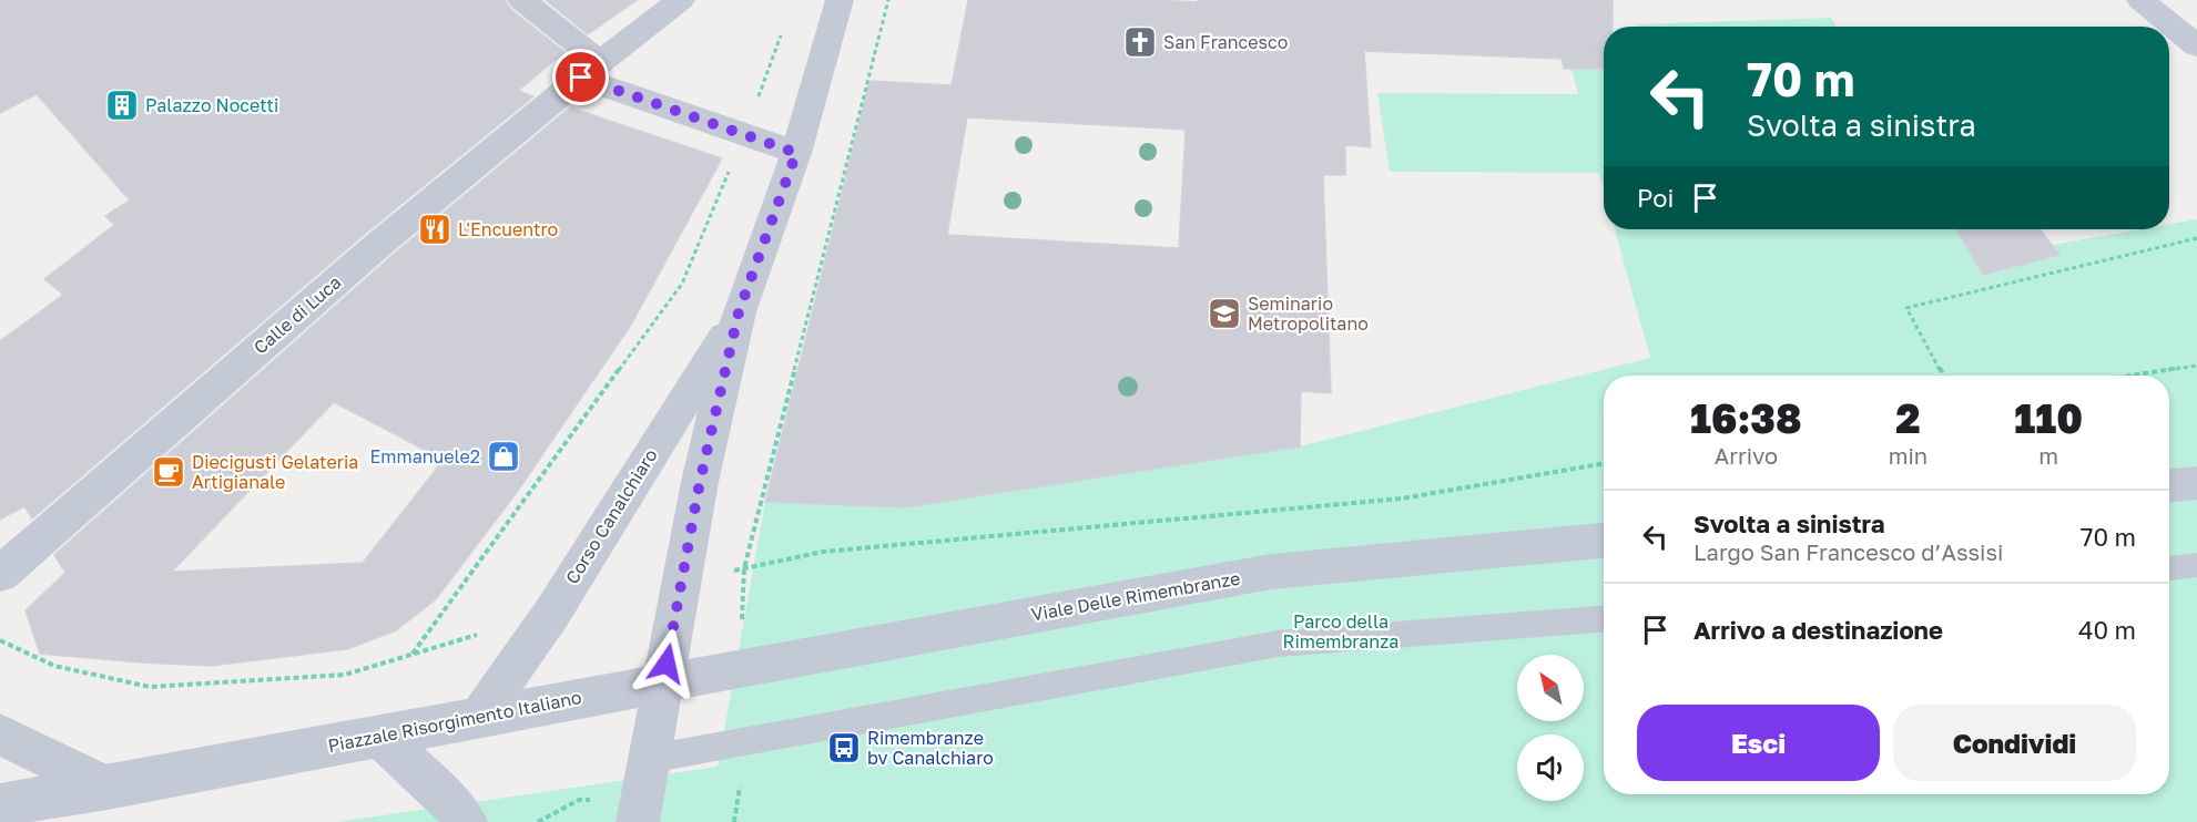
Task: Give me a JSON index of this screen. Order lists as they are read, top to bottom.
{
  "streets": {
    "street": [
      "Calle di Luca",
      "Corso Canalchiaro",
      "Viale Delle Rimembranze",
      "Piazzale Risorgimento Italiano"
    ]
  },
  "crossings": [
    ["Corso Canalchiaro", "Viale Delle Rimembranze"],
    ["Corso Canalchiaro", "Piazzale Risorgimento Italiano"],
    ["Viale Delle Rimembranze", "Piazzale Risorgimento Italiano"]
  ],
  "parks": ["Parco della Rimembranza"],
  "places": {
    "church": ["San Francesco"],
    "building": ["Palazzo Nocetti"],
    "restaurant": ["L'Encuentro"],
    "school or university": ["Seminario Metropolitano"],
    "shop": ["Emmanuele2"],
    "cafe": ["Diecigusti Gelateria Artigianale"],
    "bus stop": ["Rimembranze bv Canalchiaro"]
  },
  "north": "top left",
  "page": {
    "turn": ["70 m", "Svolta a sinistra"],
    "then": "Poi",
    "eta": [
      "16:38",
      "Arrivo",
      "2",
      "min",
      "110",
      "m"
    ],
    "list": [
      {
        "name": "Svolta a sinistra",
        "note": "Largo San Francesco d’Assisi",
        "value": "70 m"
      },
      {
        "name": "Arrivo a destinazione",
        "value": "40 m"
      }
    ],
    "buttons": ["Esci", "Condividi"]
  }
}
